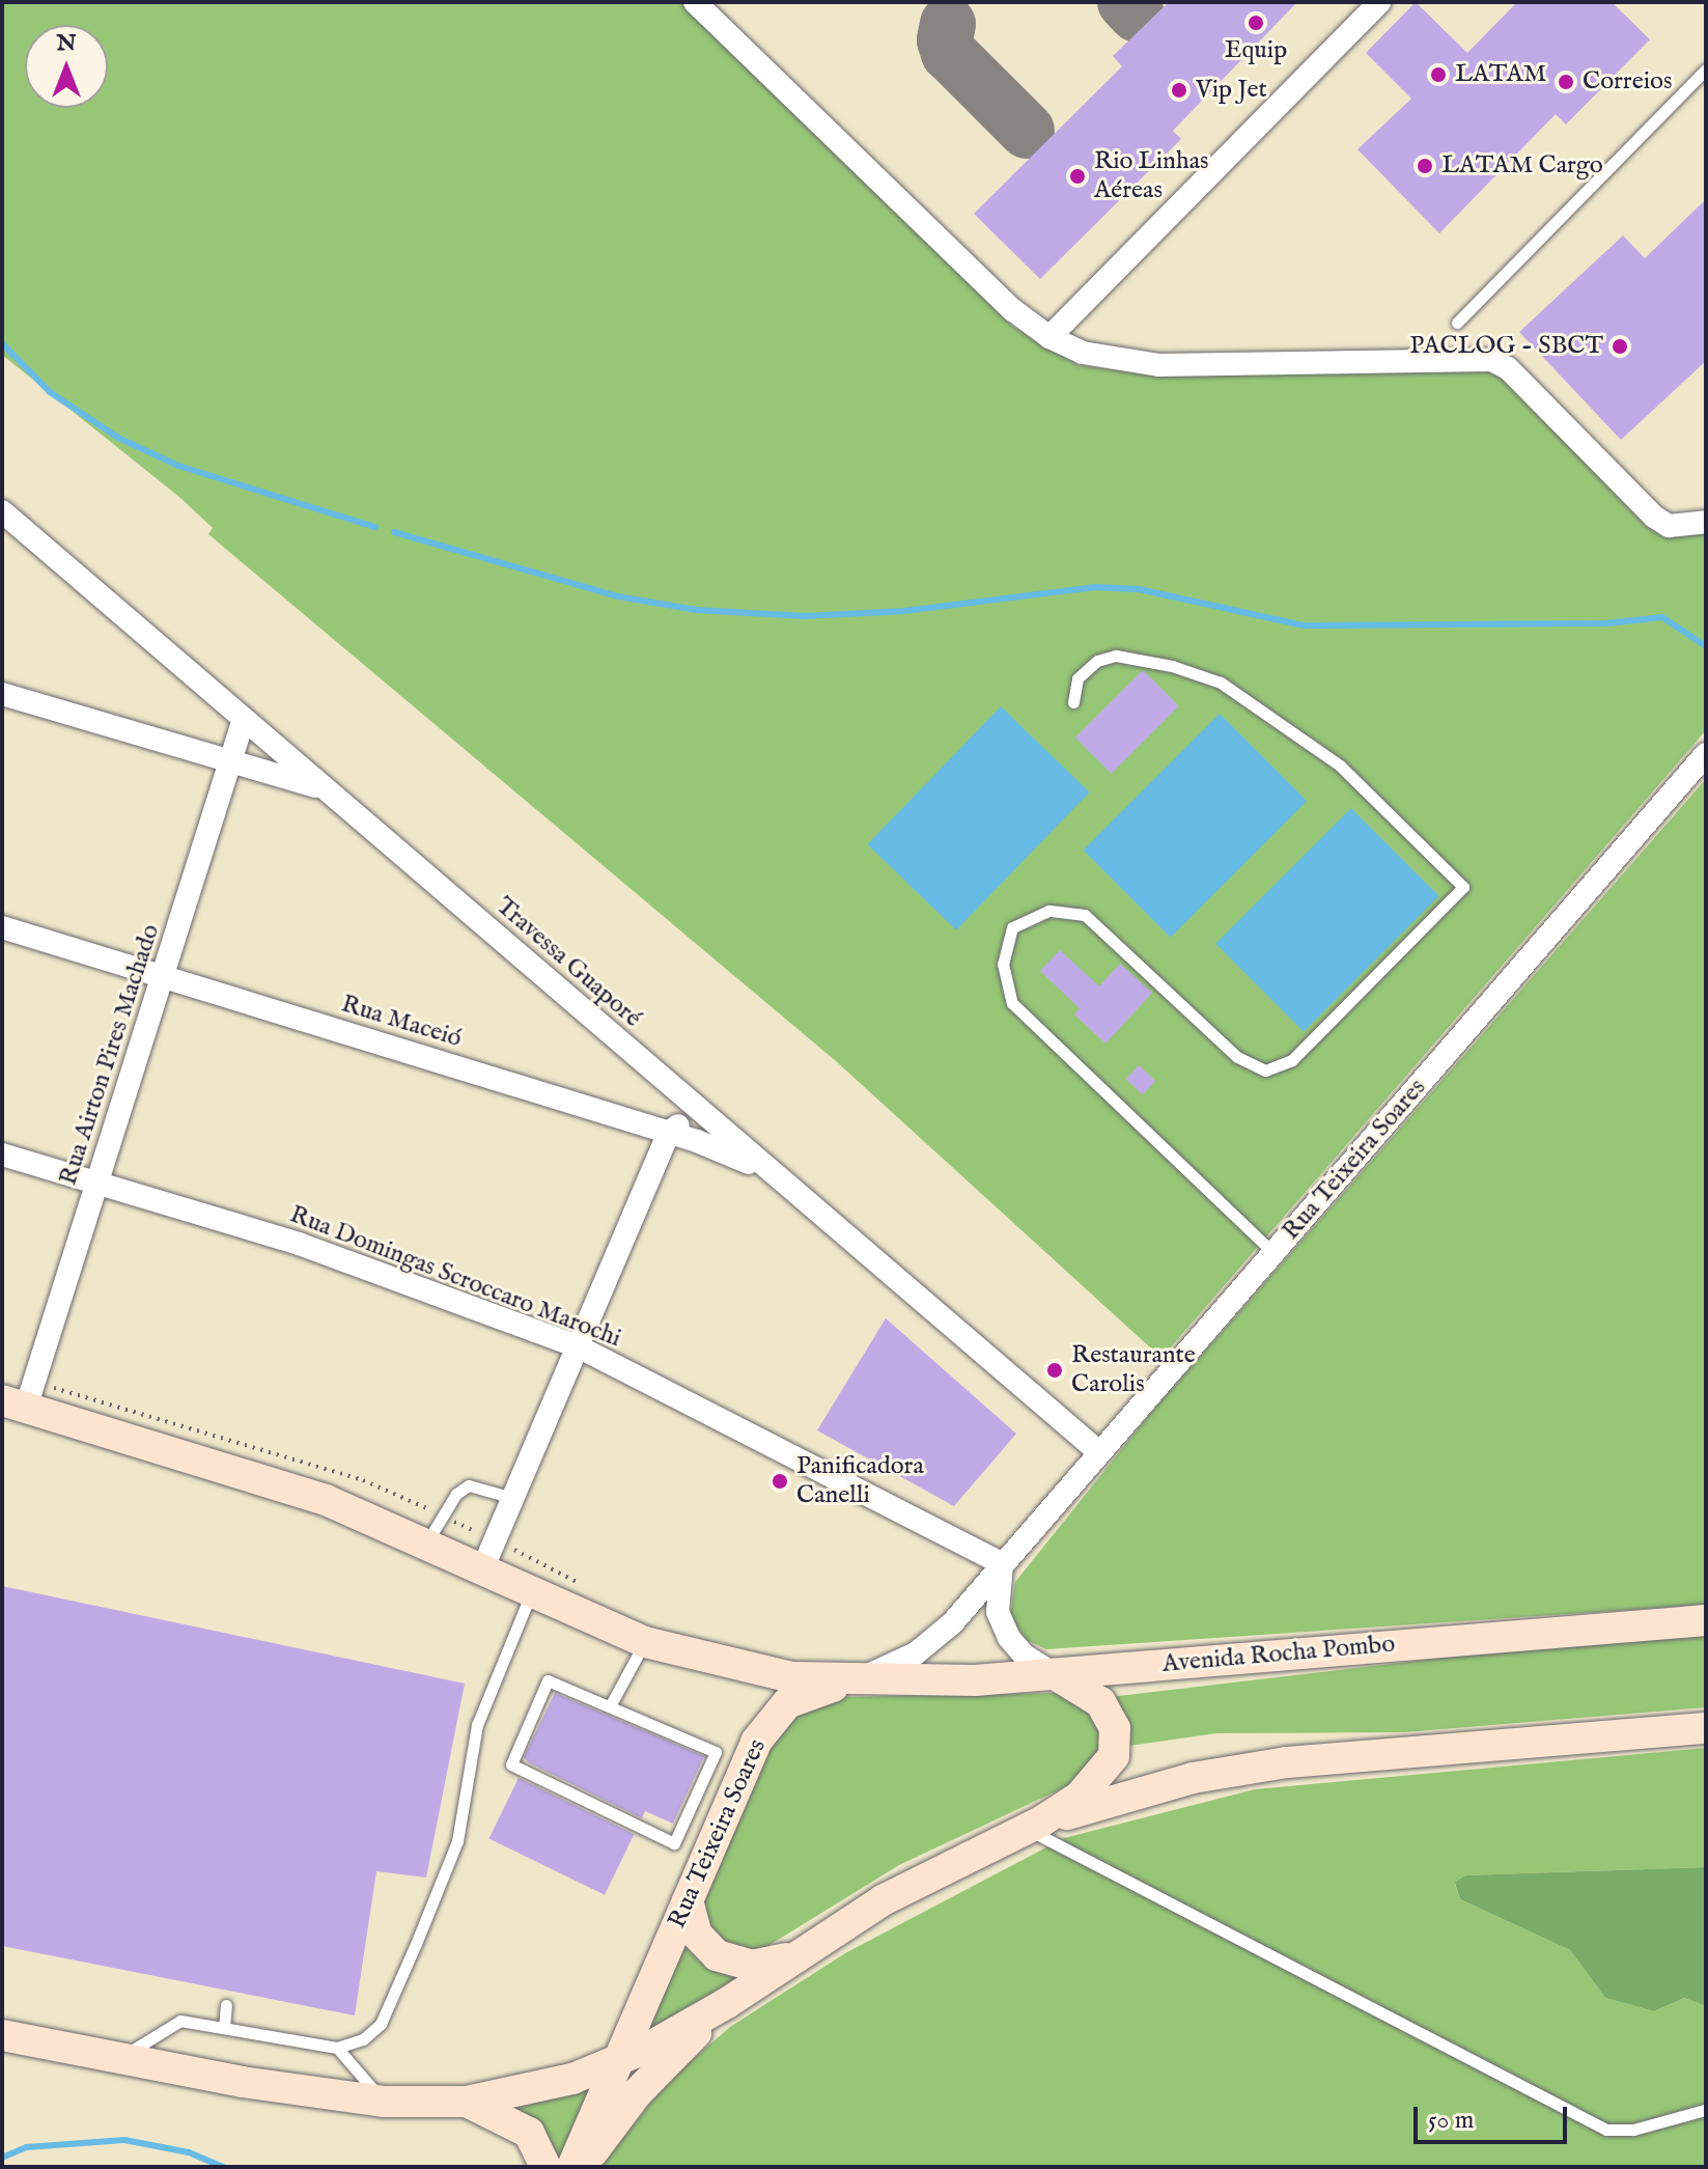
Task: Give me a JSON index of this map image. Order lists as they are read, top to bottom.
{
  "streets": {
    "main road": ["Rua Teixeira Soares", "Avenida Rocha Pombo"],
    "street": [
      "Travessa Guaporé",
      "Rua Maceió",
      "Rua Airton Pires Machado",
      "Rua Domingas Scroccaro Marochi"
    ]
  },
  "crossings": [
    ["Travessa Guaporé", "Rua Maceió"],
    ["Travessa Guaporé", "Rua Airton Pires Machado"],
    ["Travessa Guaporé", "Rua Teixeira Soares"],
    ["Rua Maceió", "Rua Airton Pires Machado"],
    ["Rua Airton Pires Machado", "Rua Domingas Scroccaro Marochi"],
    ["Rua Teixeira Soares", "Rua Domingas Scroccaro Marochi"],
    ["Rua Teixeira Soares", "Avenida Rocha Pombo"]
  ],
  "places": [
    "Equip",
    "LATAM",
    "Correios",
    "Vip Jet",
    "LATAM Cargo",
    "Rio Linhas Aéreas",
    "PACLOG - SBCT",
    "Restaurante Carolis",
    "Panificadora Canelli"
  ],
  "scale_bar": "50 m",
  "north": "top"
}
